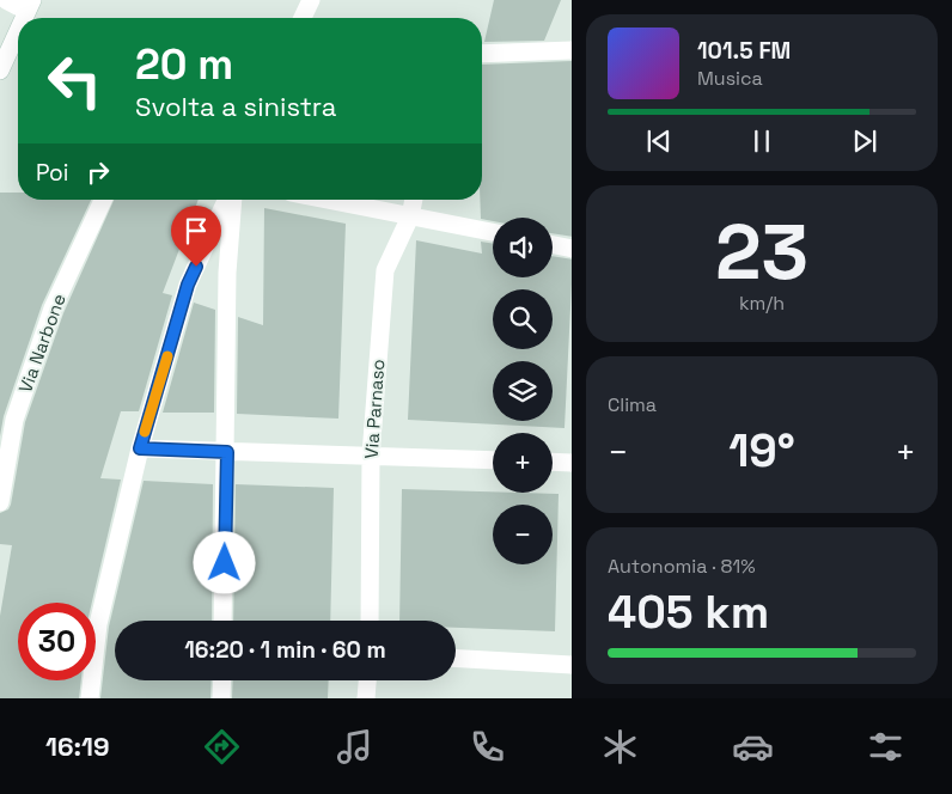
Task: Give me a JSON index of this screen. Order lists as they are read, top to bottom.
{
  "streets": {
    "street": ["Via Narbone", "Via Parnaso"]
  },
  "page": {
    "turn": ["20 m", "Svolta a sinistra"],
    "song": ["101.5 FM", "Musica"],
    "then": "Poi",
    "tile": [
      ["23", "km/h"],
      "Clima",
      ["Autonomia · 81%", "405 km"]
    ],
    "map_buttons": ["+", "−"],
    "heat": ["−", "19°", "+"],
    "limit": "30",
    "trip": "16:20 · 1 min · 60 m",
    "tabs": "16:19"
  }
}
